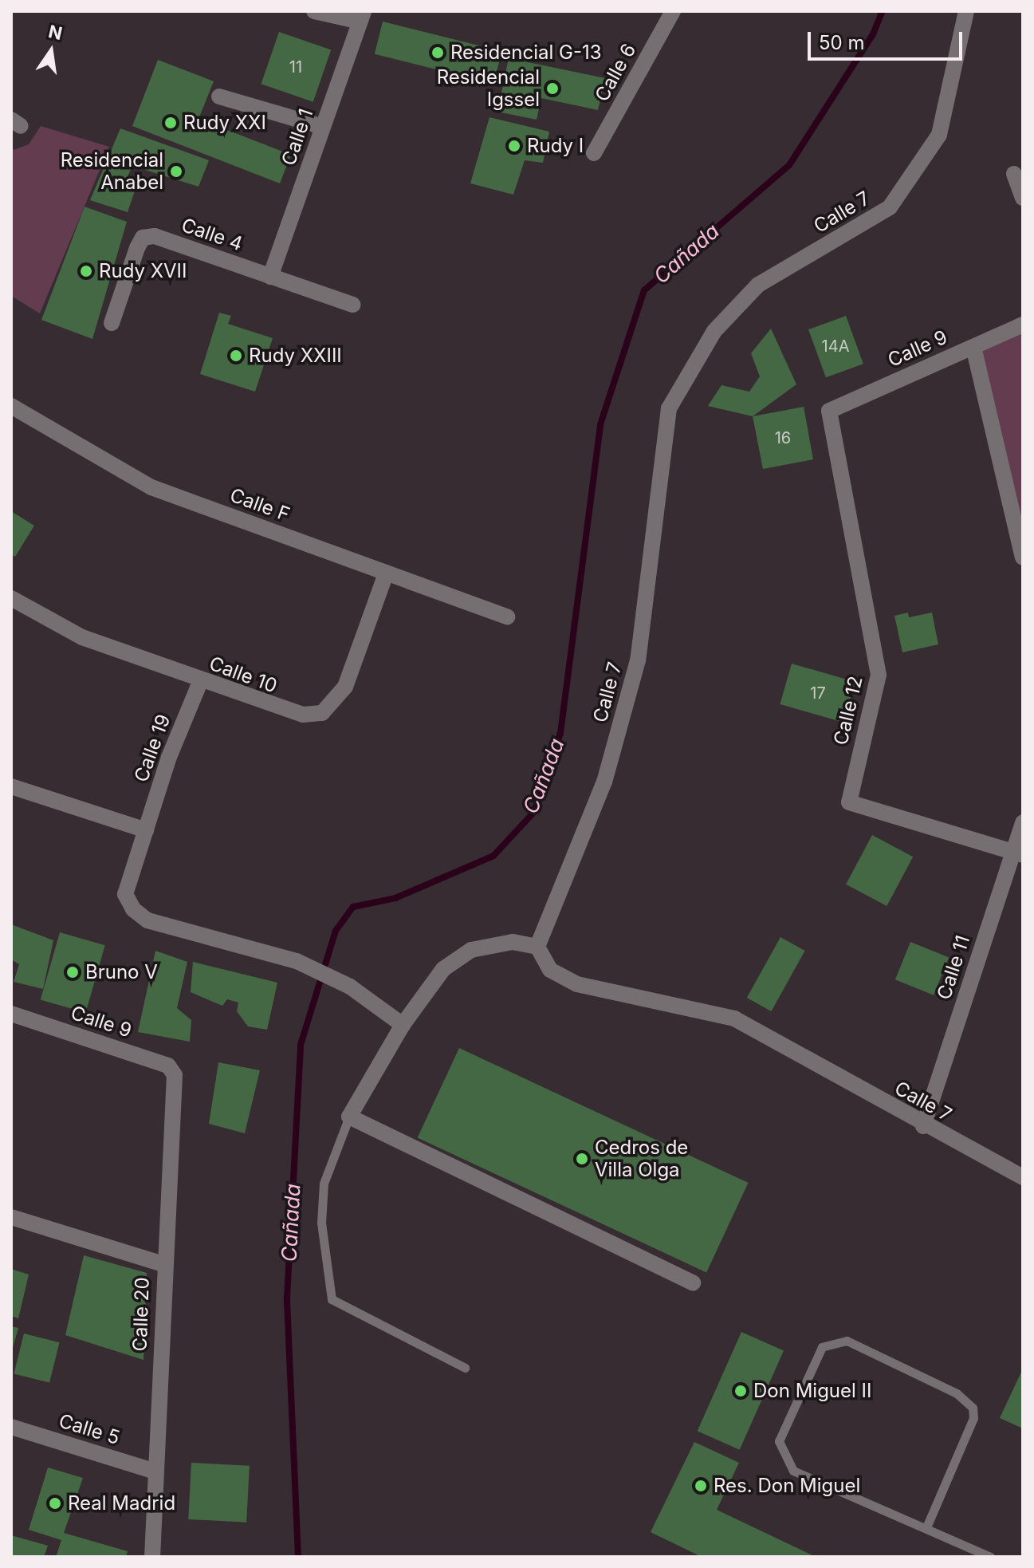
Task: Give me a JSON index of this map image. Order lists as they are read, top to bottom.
{
  "streets": {
    "street": [
      "Calle 6",
      "Calle 1",
      "Calle 7",
      "Calle 4",
      "Calle 9",
      "Calle F",
      "Calle 10",
      "Calle 12",
      "Calle 19",
      "Calle 11",
      "Calle 20",
      "Calle 5"
    ]
  },
  "crossings": [
    ["Calle 1", "Calle 4"],
    ["Calle 7", "Calle 11"],
    ["Calle 9", "Calle 12"],
    ["Calle 9", "Calle 20"],
    ["Calle F", "Calle 10"],
    ["Calle 10", "Calle 19"],
    ["Calle 12", "Calle 11"],
    ["Calle 20", "Calle 5"]
  ],
  "water": ["Cañada"],
  "places": [
    "Residencial G-13",
    "Residencial Igssel",
    "Rudy XXI",
    "Rudy I",
    "Residencial Anabel",
    "Rudy XVII",
    "Rudy XXIII",
    "Bruno V",
    "Cedros de Villa Olga",
    "Don Miguel II",
    "Res. Don Miguel",
    "Real Madrid"
  ],
  "house_numbers": [
    "11",
    "14A",
    "16",
    "17"
  ],
  "scale_bar": "50 m",
  "north": "top"
}
